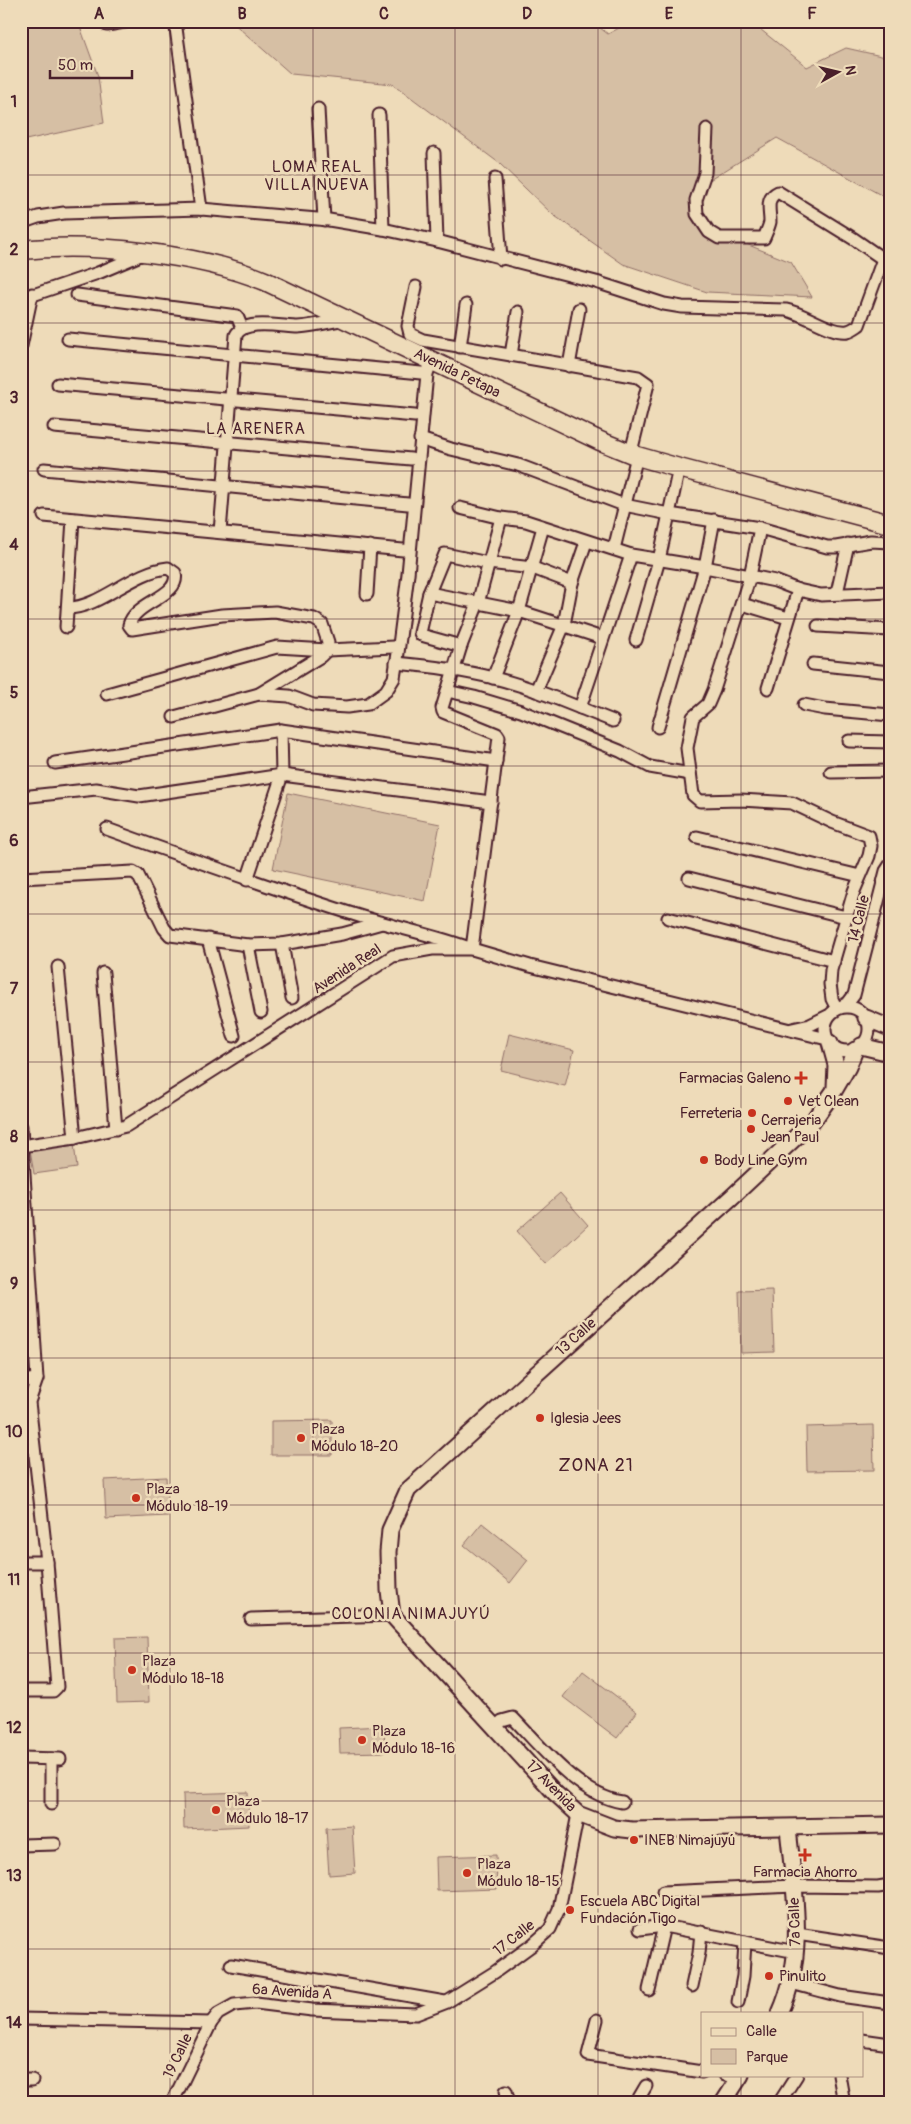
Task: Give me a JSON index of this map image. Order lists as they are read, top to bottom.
{
  "streets": {
    "main road": ["Avenida Petapa"],
    "street": [
      "14 Calle",
      "Avenida Real",
      "13 Calle",
      "17 Avenida",
      "7a Calle",
      "17 Calle",
      "6a Avenida A",
      "19 Calle"
    ]
  },
  "crossings": [
    ["14 Calle", "Avenida Real"],
    ["14 Calle", "13 Calle"],
    ["Avenida Real", "13 Calle"],
    ["13 Calle", "17 Avenida"],
    ["17 Avenida", "7a Calle"],
    ["17 Avenida", "17 Calle"],
    ["17 Calle", "6a Avenida A"],
    ["6a Avenida A", "19 Calle"]
  ],
  "districts": [
    "LOMA REAL VILLA NUEVA",
    "LA ARENERA",
    "ZONA 21",
    "COLONIA NIMAJUYÚ"
  ],
  "places": {
    "health": ["Farmacias Galeno", "Farmacia Ahorro"],
    "other": [
      "Vet Clean",
      "Ferreteria",
      "Cerrajeria Jean Paul",
      "Body Line Gym",
      "Iglesia Jees",
      "Plaza Módulo 18-20",
      "Plaza Módulo 18-19",
      "Plaza Módulo 18-18",
      "Plaza Módulo 18-16",
      "Plaza Módulo 18-17",
      "INEB Nimajuyú",
      "Plaza Módulo 18-15",
      "Escuela ABC Digital Fundación Tigo",
      "Pinulito"
    ]
  },
  "legend": ["Calle", "Parque"],
  "scale_bar": "50 m",
  "north": "right",
  "grid": {
    "columns": [
      "A",
      "B",
      "C",
      "D",
      "E",
      "F"
    ],
    "rows": [
      "1",
      "2",
      "3",
      "4",
      "5",
      "6",
      "7",
      "8",
      "9",
      "10",
      "11",
      "12",
      "13",
      "14"
    ]
  }
}
